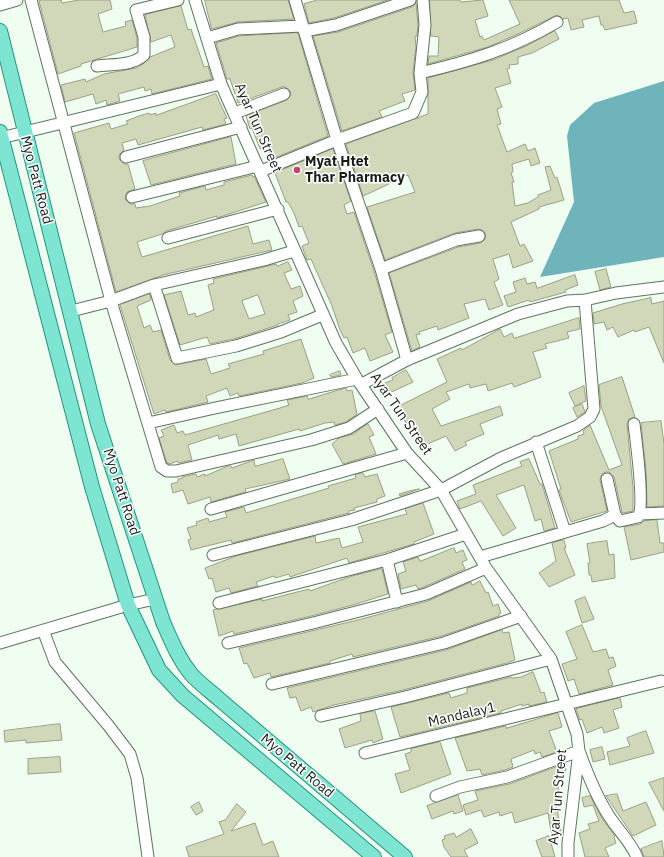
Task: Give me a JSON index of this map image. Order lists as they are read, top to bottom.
{
  "streets": {
    "main road": ["Myo Patt Road"],
    "street": ["Ayar Tun Street", "Mandalay1"]
  },
  "crossings": [
    ["Ayar Tun Street", "Mandalay1"]
  ],
  "places": ["Myat Htet Thar Pharmacy"]
}
